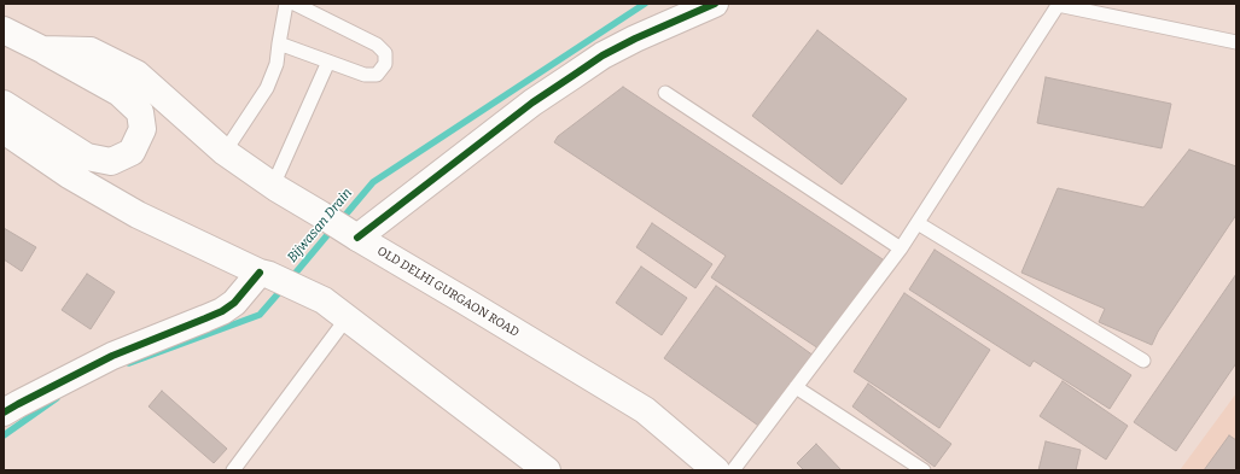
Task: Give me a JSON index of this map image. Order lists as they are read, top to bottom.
{
  "streets": {
    "main road": ["OLD DELHI GURGAON ROAD"]
  },
  "water": ["Bijwasan Drain"]
}
